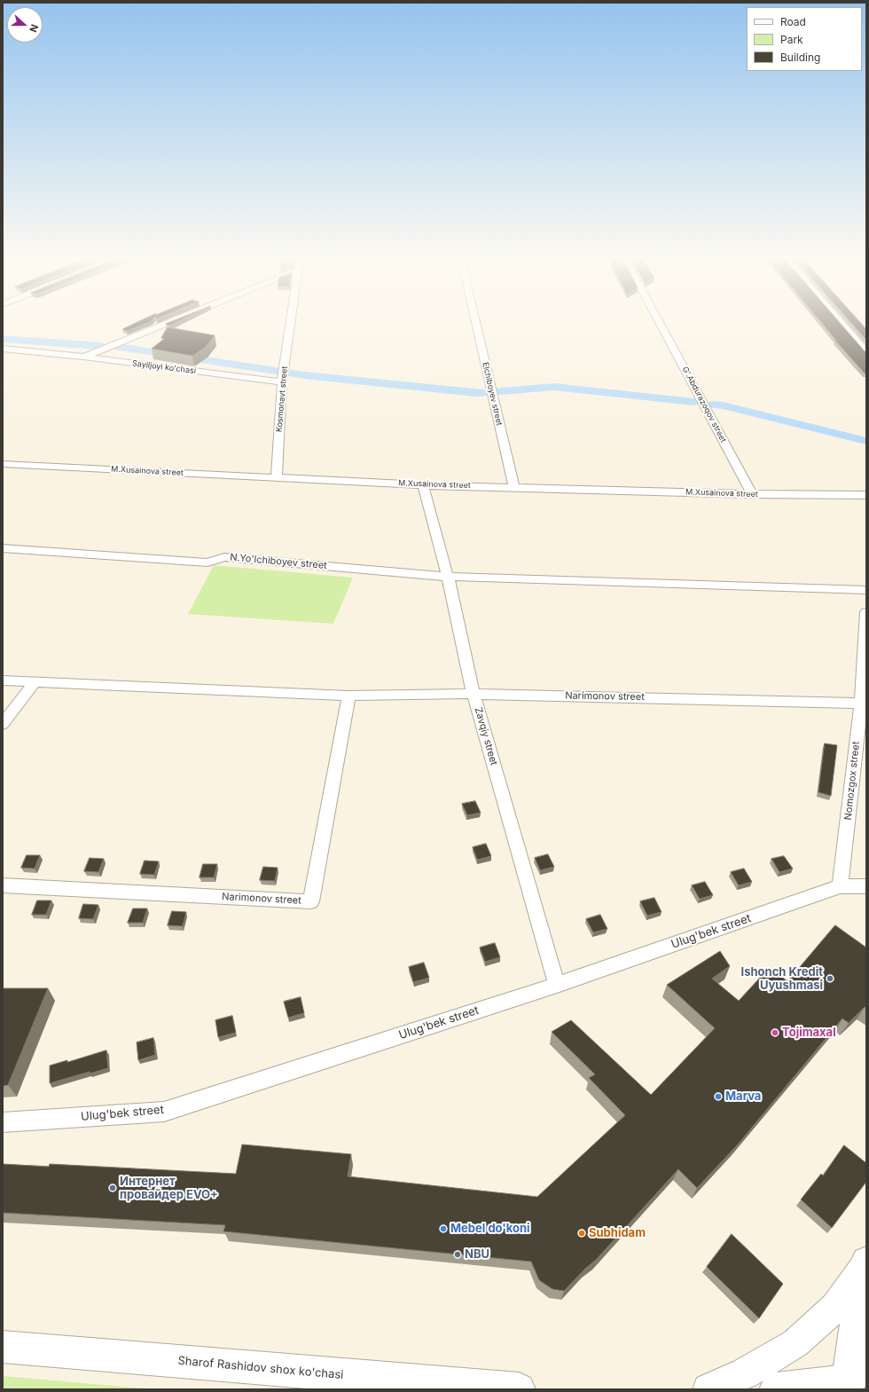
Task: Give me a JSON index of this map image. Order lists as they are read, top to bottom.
{
  "streets": {
    "main road": ["Sharof Rashidov shox ko'chasi"],
    "street": [
      "Sayiljoyi ko'chasi",
      "Elchiboyev street",
      "Kosmonavt street",
      "G'.Abdurazoqov street",
      "M.Xusainova street",
      "N.Yo'lchiboyev street",
      "Narimonov street",
      "Zavqiy street",
      "Nomozgoх street",
      "Ulug'bek street"
    ]
  },
  "crossings": [
    ["Sayiljoyi ko'chasi", "Kosmonavt street"],
    ["Elchiboyev street", "M.Xusainova street"],
    ["Kosmonavt street", "M.Xusainova street"],
    ["G'.Abdurazoqov street", "M.Xusainova street"],
    ["M.Xusainova street", "Zavqiy street"],
    ["N.Yo'lchiboyev street", "Zavqiy street"],
    ["Narimonov street", "Zavqiy street"],
    ["Narimonov street", "Nomozgoх street"],
    ["Zavqiy street", "Ulug'bek street"],
    ["Nomozgoх street", "Ulug'bek street"]
  ],
  "places": [
    "Ishonch Kredit Uyushmasi",
    "Tojimaxal",
    "Marva",
    "Интернет провайдер EVO+",
    "Mebel do'koni",
    "Subhidam",
    "NBU"
  ],
  "legend": ["Road", "Park", "Building"],
  "north": "right"
}
